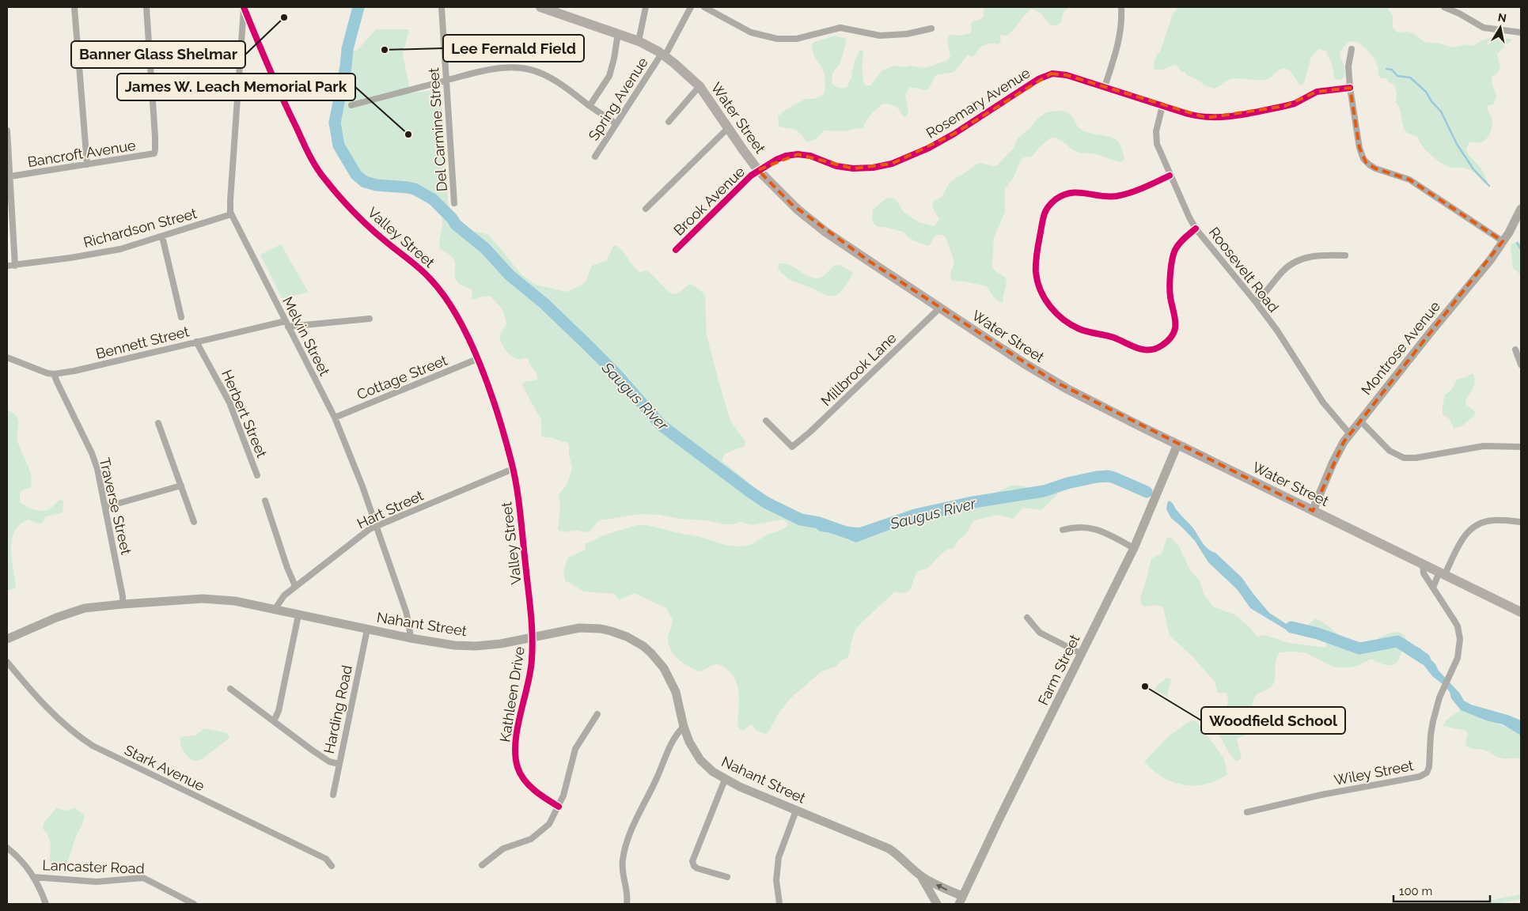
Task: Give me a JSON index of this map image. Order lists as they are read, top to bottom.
{
  "streets": {
    "main road": [
      "Water Street",
      "Montrose Avenue",
      "Nahant Street",
      "Farm Street"
    ],
    "street": [
      "Spring Avenue",
      "Rosemary Avenue",
      "Del Carmine Street",
      "Bancroft Avenue",
      "Brook Avenue",
      "Richardson Street",
      "Valley Street",
      "Roosevelt Road",
      "Melvin Street",
      "Bennett Street",
      "Millbrook Lane",
      "Cottage Street",
      "Herbert Street",
      "Traverse Street",
      "Hart Street",
      "Kathleen Drive",
      "Harding Road",
      "Stark Avenue",
      "Wiley Street",
      "Lancaster Road"
    ]
  },
  "crossings": [
    ["Spring Avenue", "Water Street"],
    ["Rosemary Avenue", "Water Street"],
    ["Rosemary Avenue", "Brook Avenue"],
    ["Rosemary Avenue", "Roosevelt Road"],
    ["Water Street", "Brook Avenue"],
    ["Water Street", "Montrose Avenue"],
    ["Water Street", "Millbrook Lane"],
    ["Water Street", "Farm Street"],
    ["Water Street", "Wiley Street"],
    ["Richardson Street", "Melvin Street"],
    ["Valley Street", "Melvin Street"],
    ["Valley Street", "Cottage Street"],
    ["Valley Street", "Hart Street"],
    ["Valley Street", "Nahant Street"],
    ["Valley Street", "Kathleen Drive"],
    ["Roosevelt Road", "Montrose Avenue"],
    ["Melvin Street", "Bennett Street"],
    ["Melvin Street", "Cottage Street"],
    ["Melvin Street", "Hart Street"],
    ["Melvin Street", "Nahant Street"],
    ["Bennett Street", "Herbert Street"],
    ["Bennett Street", "Traverse Street"],
    ["Traverse Street", "Nahant Street"],
    ["Hart Street", "Nahant Street"],
    ["Nahant Street", "Farm Street"],
    ["Nahant Street", "Kathleen Drive"],
    ["Nahant Street", "Harding Road"]
  ],
  "water": ["Saugus River"],
  "places": [
    "Banner Glass Shelmar",
    "Lee Fernald Field",
    "James W. Leach Memorial Park",
    "Woodfield School"
  ],
  "scale_bar": "100 m",
  "north": "top"
}
